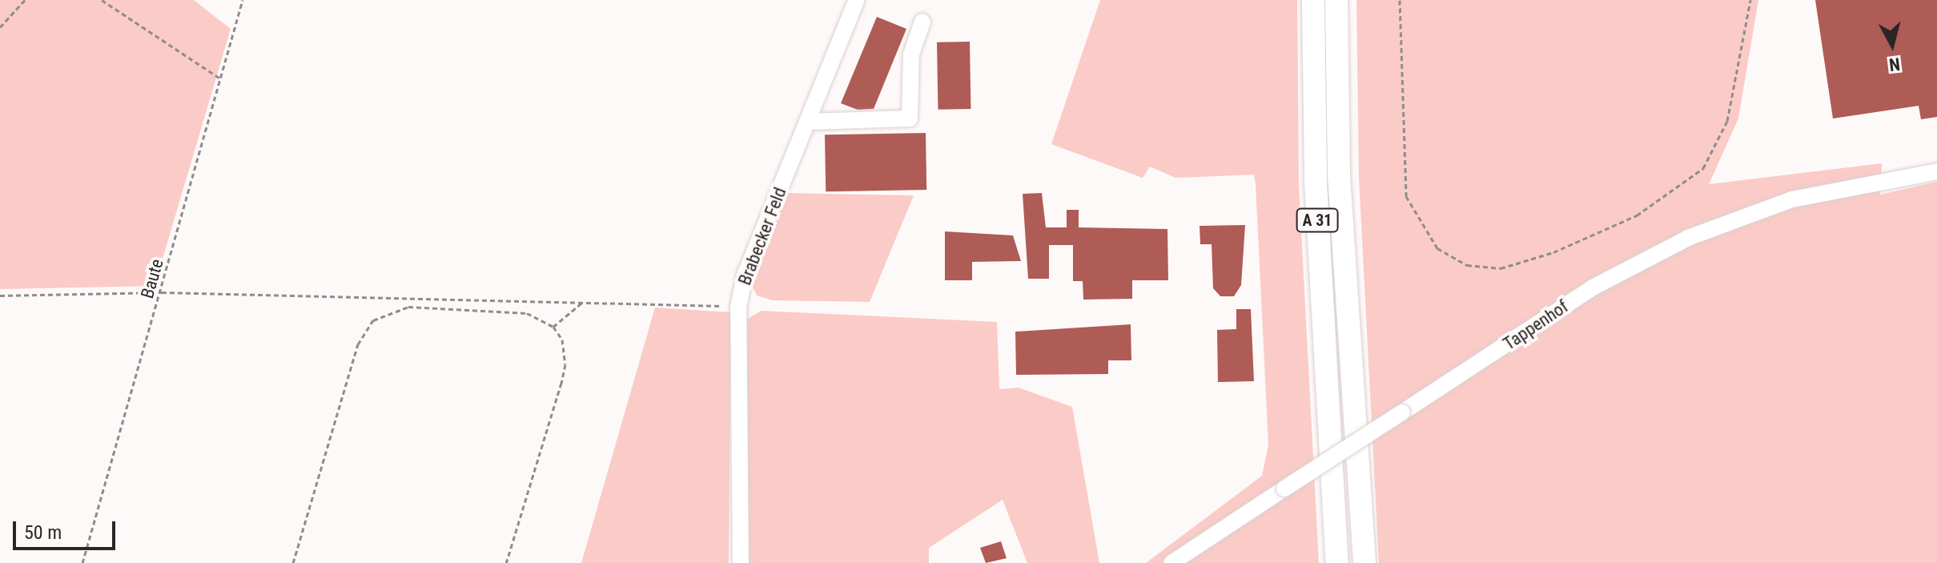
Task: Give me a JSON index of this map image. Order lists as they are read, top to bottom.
{
  "streets": {
    "highway": ["A 31"],
    "street": ["Brabecker Feld", "Tappenhof"],
    "path": ["Baute"]
  },
  "scale_bar": "50 m",
  "north": "bottom"
}
